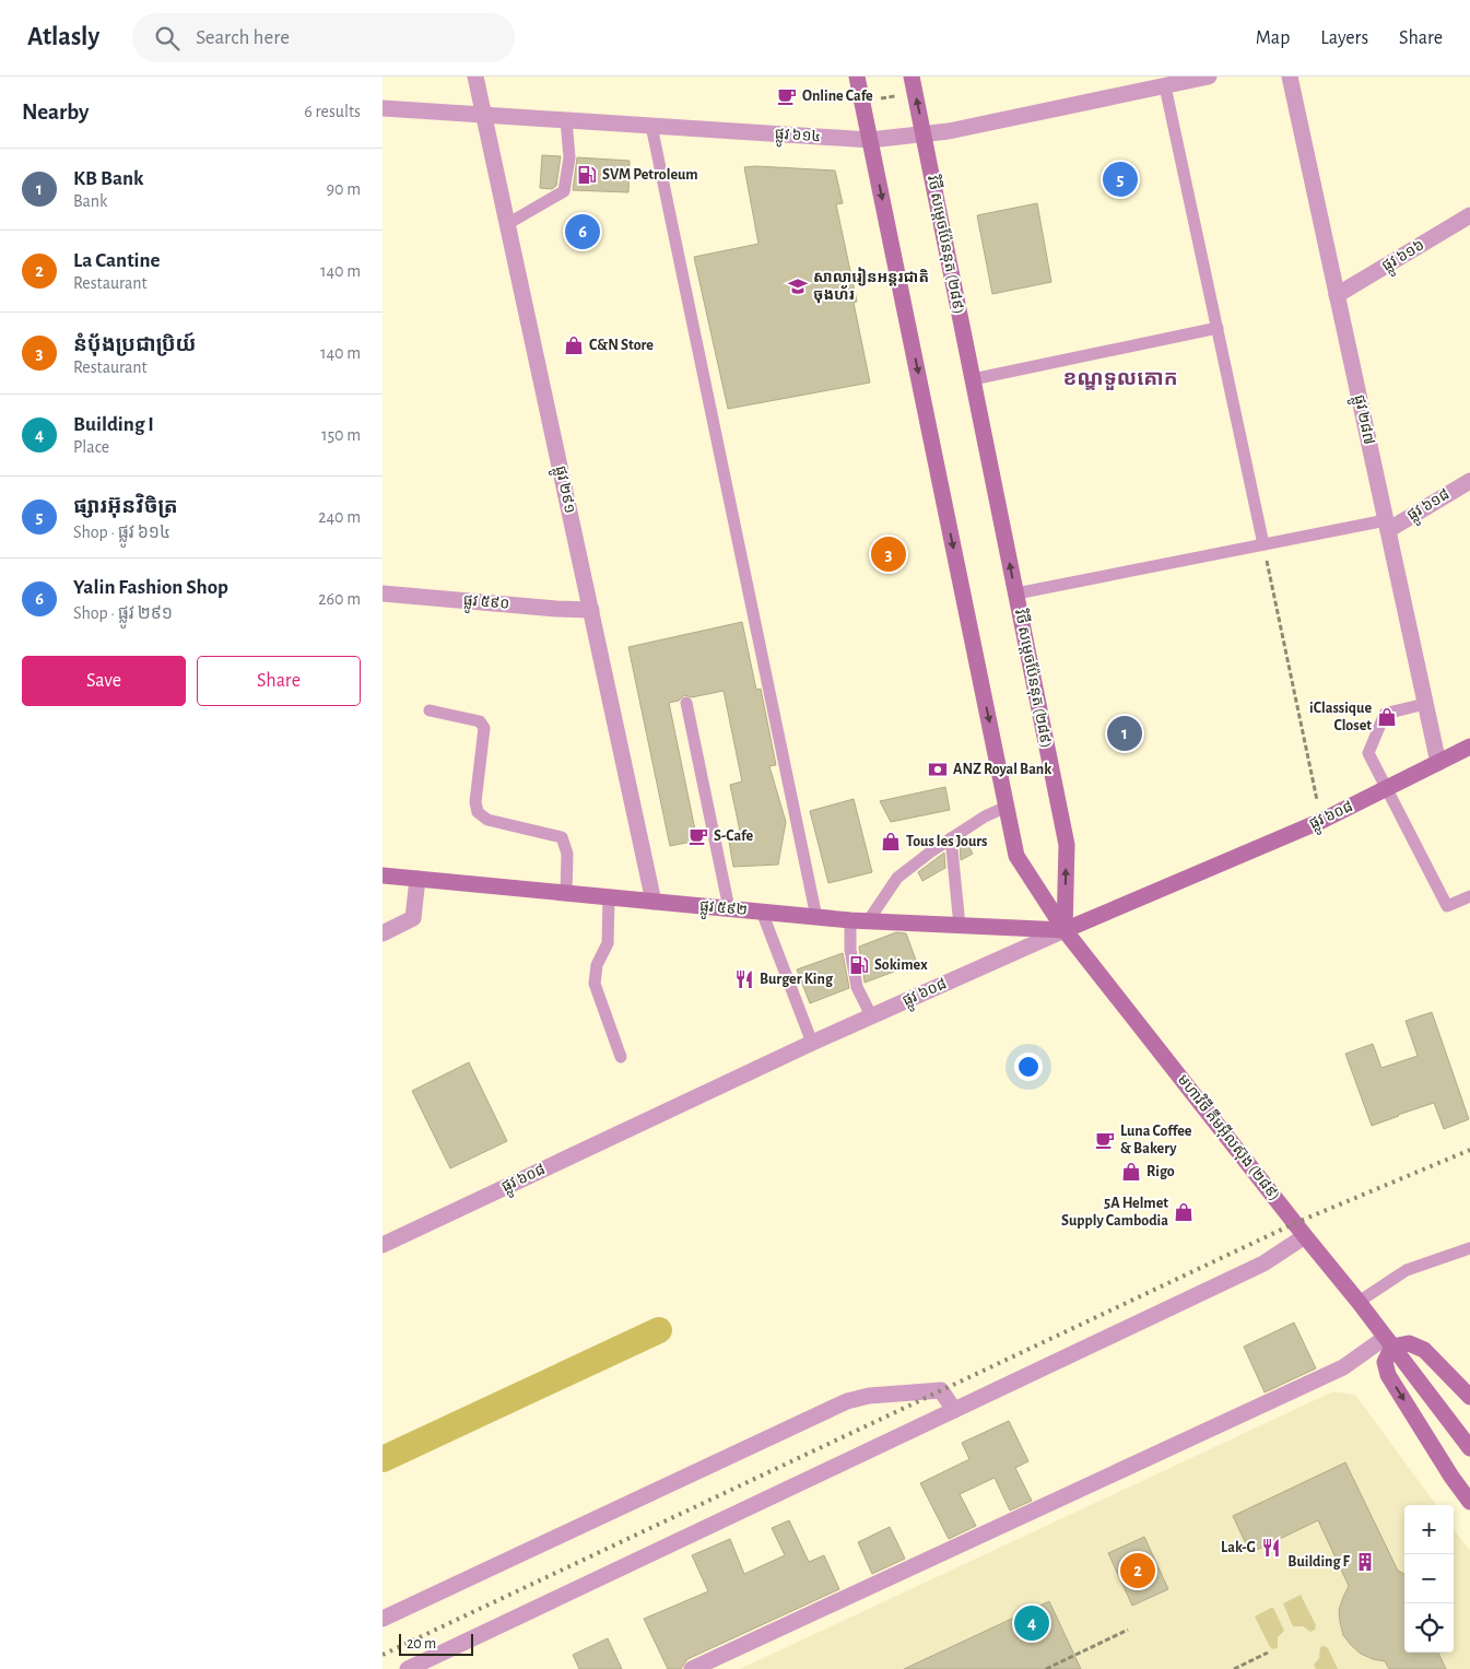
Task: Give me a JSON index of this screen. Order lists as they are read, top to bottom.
{
  "streets": {
    "main road": [
      "វិថី សម្តេចប៉ែននុត (២៨៩)",
      "ផ្លូវ ៦០៨",
      "ផ្លូវ ៥៩២",
      "មហាវិថី គីមអ៊ីលស៊ុង (២៨៩)"
    ],
    "street": [
      "ផ្លូវ ៦១៤",
      "ផ្លូវ ៦១៦",
      "ផ្លូវ ២៨៧",
      "ផ្លូវ ២៩១",
      "ផ្លូវ ៦១៨",
      "ផ្លូវ ៥៩០"
    ]
  },
  "crossings": [
    ["ផ្លូវ ៦១៤", "វិថី សម្តេចប៉ែននុត (២៨៩)"],
    ["ផ្លូវ ៦១៤", "ផ្លូវ ២៩១"],
    ["វិថី សម្តេចប៉ែននុត (២៨៩)", "ផ្លូវ ៦០៨"],
    ["វិថី សម្តេចប៉ែននុត (២៨៩)", "ផ្លូវ ៥៩២"],
    ["វិថី សម្តេចប៉ែននុត (២៨៩)", "មហាវិថី គីមអ៊ីលស៊ុង (២៨៩)"],
    ["ផ្លូវ ៦១៦", "ផ្លូវ ២៨៧"],
    ["ផ្លូវ ២៨៧", "ផ្លូវ ៦១៨"],
    ["ផ្លូវ ២៨៧", "ផ្លូវ ៦០៨"],
    ["ផ្លូវ ២៩១", "ផ្លូវ ៥៩០"],
    ["ផ្លូវ ២៩១", "ផ្លូវ ៥៩២"],
    ["ផ្លូវ ៦០៨", "ផ្លូវ ៥៩២"],
    ["ផ្លូវ ៦០៨", "មហាវិថី គីមអ៊ីលស៊ុង (២៨៩)"],
    ["ផ្លូវ ៥៩២", "មហាវិថី គីមអ៊ីលស៊ុង (២៨៩)"]
  ],
  "districts": ["ខណ្ឌទួលគោក"],
  "places": {
    "cafe": ["Online Cafe", "S-Cafe", "Luna Coffee & Bakery"],
    "fuel station": ["SVM Petroleum", "Sokimex"],
    "school or university": ["សាលារៀនអន្តរជាតិ ចុងហ័រ"],
    "shop": [
      "C&N Store",
      "iClassique Closet",
      "Tous les Jours",
      "Rigo",
      "5A Helmet Supply Cambodia"
    ],
    "bank": ["ANZ Royal Bank"],
    "restaurant": ["Burger King", "Lak-G"],
    "building": ["Building F"]
  },
  "scale_bar": "20 m",
  "page": {
    "header": "Atlasly",
    "search": "Search here",
    "nav": ["Map", "Layers", "Share"],
    "heading": ["Nearby", "6 results"],
    "list": [
      {
        "mark": "1",
        "name": "KB Bank",
        "note": "Bank",
        "value": "90 m"
      },
      {
        "mark": "2",
        "name": "La Cantine",
        "note": "Restaurant",
        "value": "140 m"
      },
      {
        "mark": "3",
        "name": "នំបុ័ងប្រជាប្រិយ៍",
        "note": "Restaurant",
        "value": "140 m"
      },
      {
        "mark": "4",
        "name": "Building I",
        "note": "Place",
        "value": "150 m"
      },
      {
        "mark": "5",
        "name": "ផ្សារអ៊ុនវិចិត្រ",
        "note": "Shop · ផ្លូវ ៦១៤",
        "value": "240 m"
      },
      {
        "mark": "6",
        "name": "Yalin Fashion Shop",
        "note": "Shop · ផ្លូវ ២៩១",
        "value": "260 m"
      }
    ],
    "pins": [
      "5",
      "6",
      "3",
      "1",
      "2",
      "4"
    ],
    "buttons": ["Save", "Share"],
    "map_buttons": ["+", "−"],
    "scale": "20 m"
  }
}
